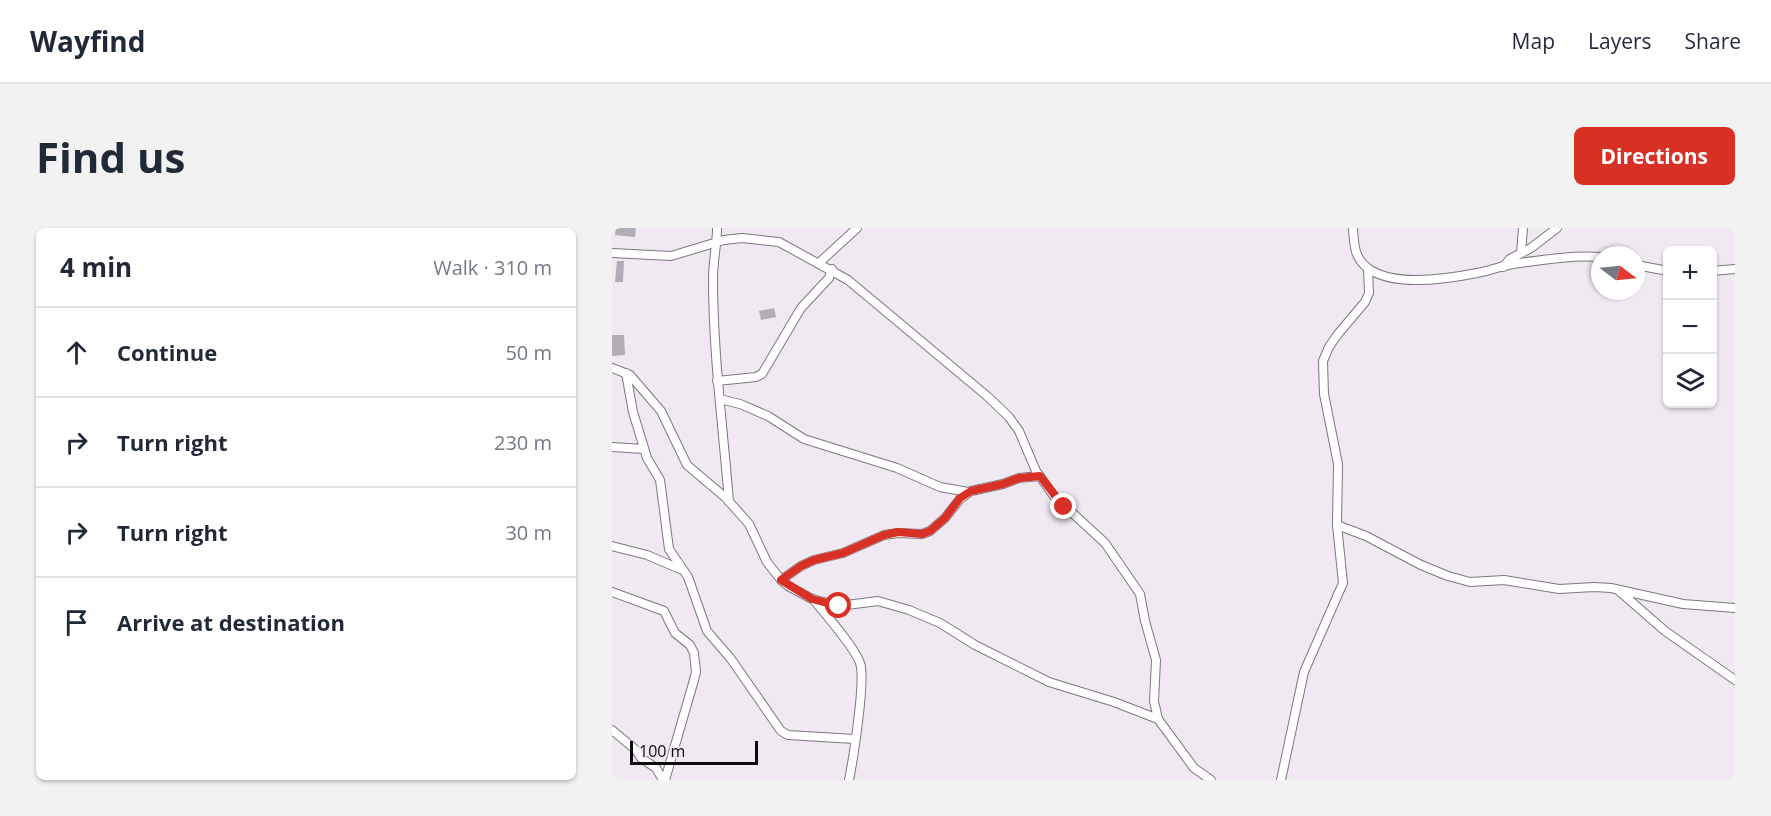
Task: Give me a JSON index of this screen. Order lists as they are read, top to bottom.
{
  "scale_bar": "100 m",
  "north": "right",
  "page": {
    "header": "Wayfind",
    "nav": ["Map", "Layers", "Share"],
    "buttons": "Directions",
    "title": "Find us",
    "heading": ["4 min", "Walk · 310 m"],
    "map_buttons": ["+", "−"],
    "list": [
      ["Continue", "50 m"],
      ["Turn right", "230 m"],
      ["Turn right", "30 m"],
      "Arrive at destination"
    ],
    "scale": "100 m"
  }
}
